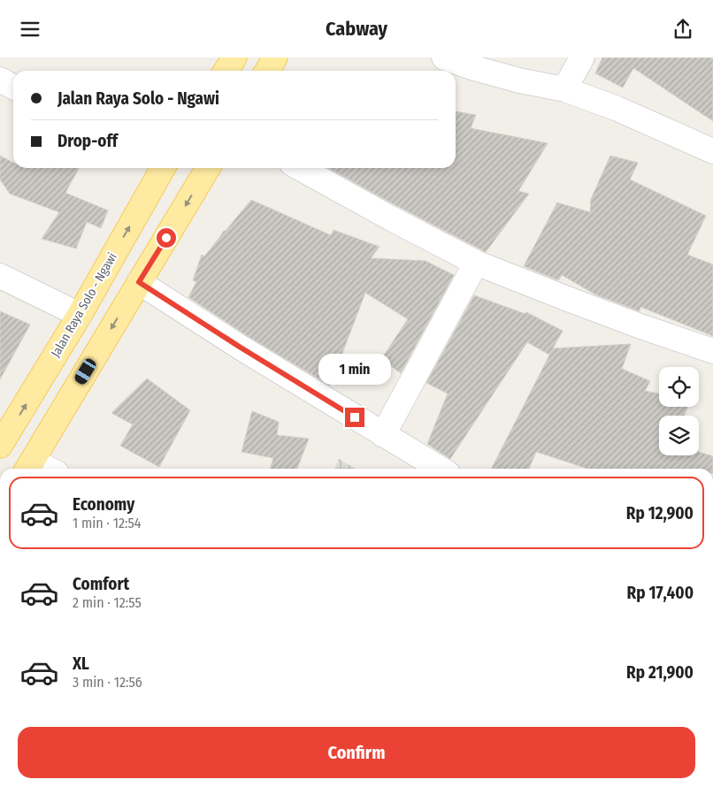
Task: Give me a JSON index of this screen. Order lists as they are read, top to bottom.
{
  "streets": {
    "highway": ["Jalan Raya Solo - Ngawi"]
  },
  "page": {
    "header": "Cabway",
    "banner": ["Jalan Raya Solo - Ngawi", "Drop-off"],
    "bubble": "1 min",
    "list": [
      {
        "name": "Economy",
        "note": "1 min · 12:54",
        "value": "Rp 12,900"
      },
      {
        "name": "Comfort",
        "note": "2 min · 12:55",
        "value": "Rp 17,400"
      },
      {
        "name": "XL",
        "note": "3 min · 12:56",
        "value": "Rp 21,900"
      }
    ],
    "buttons": "Confirm"
  }
}
